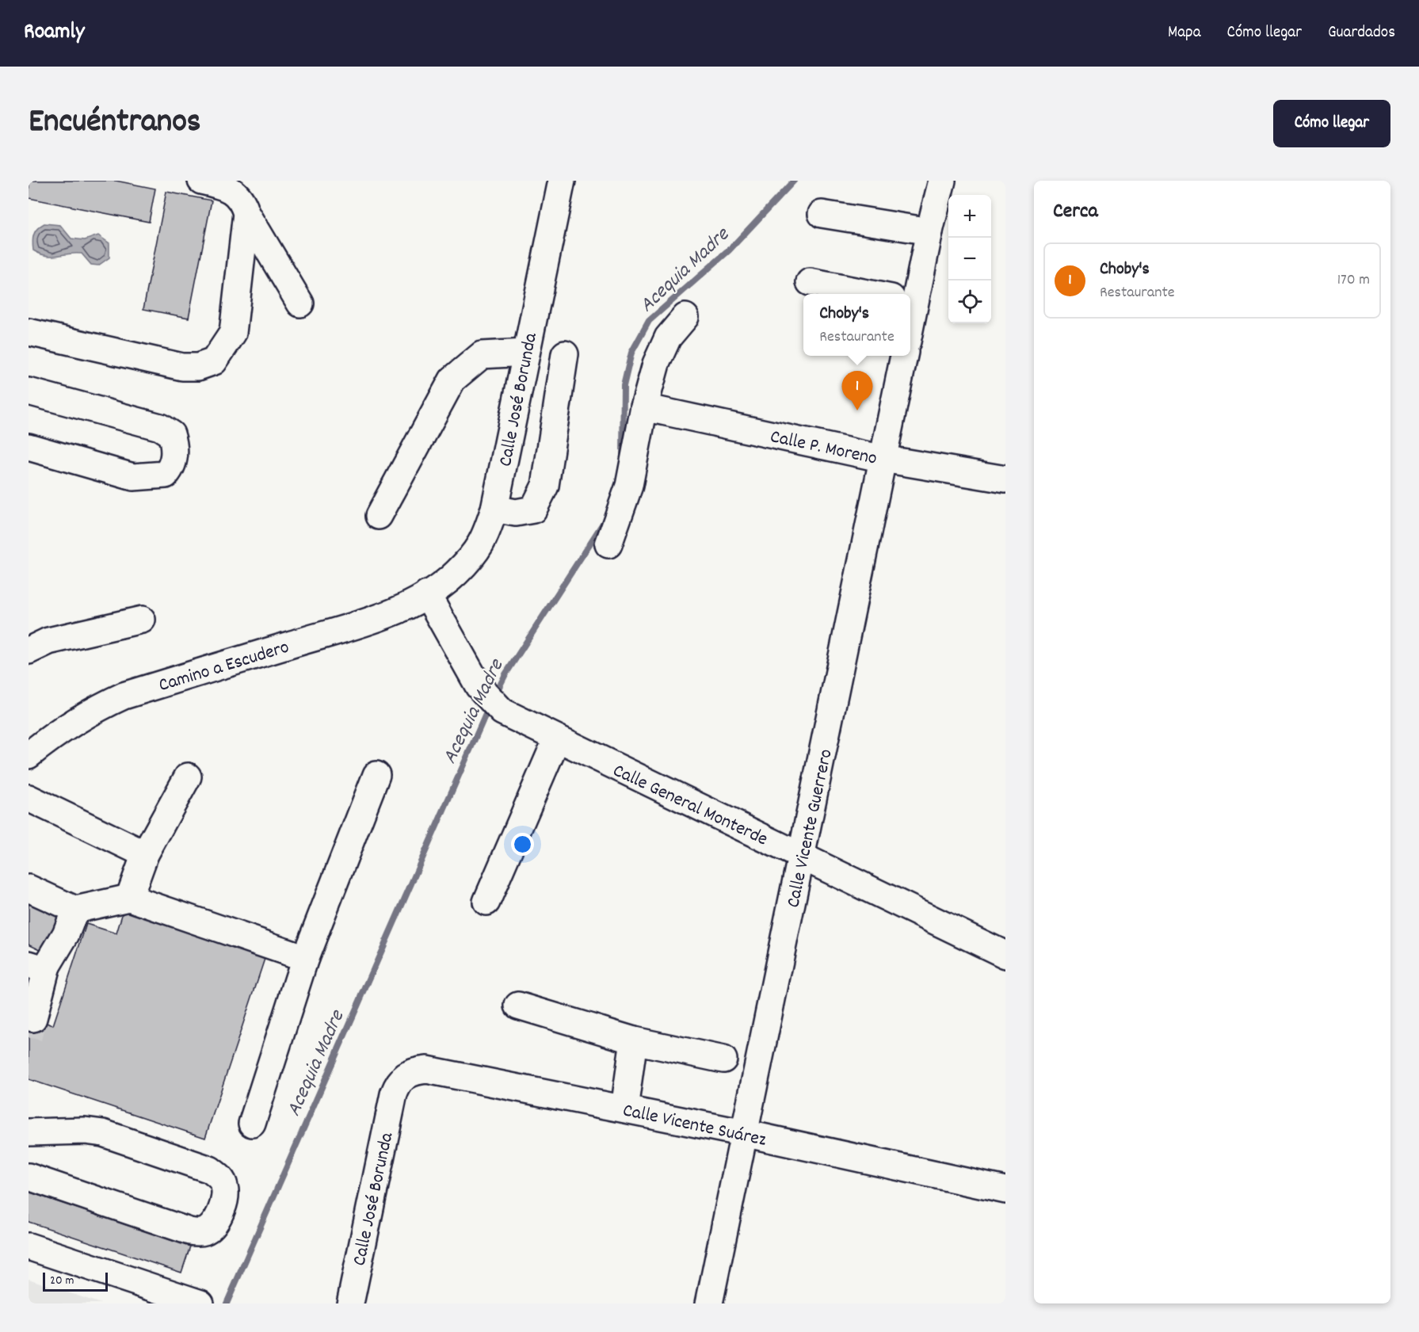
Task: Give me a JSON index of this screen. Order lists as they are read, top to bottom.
{
  "streets": {
    "street": [
      "Calle José Borunda",
      "Calle P. Moreno",
      "Camino a Escudero",
      "Calle General Monterde",
      "Calle Vicente Guerrero",
      "Calle Vicente Suárez"
    ]
  },
  "crossings": [
    ["Calle José Borunda", "Camino a Escudero"],
    ["Calle José Borunda", "Calle General Monterde"],
    ["Calle José Borunda", "Calle Vicente Suárez"],
    ["Calle P. Moreno", "Calle Vicente Guerrero"],
    ["Camino a Escudero", "Calle General Monterde"],
    ["Calle General Monterde", "Calle Vicente Guerrero"],
    ["Calle Vicente Guerrero", "Calle Vicente Suárez"]
  ],
  "water": ["Acequia Madre"],
  "scale_bar": "20 m",
  "page": {
    "header": "Roamly",
    "nav": ["Mapa", "Cómo llegar", "Guardados"],
    "title": "Encuéntranos",
    "buttons": "Cómo llegar",
    "heading": "Cerca",
    "map_buttons": ["+", "−"],
    "list": [
      {
        "mark": "1",
        "name": "Choby's",
        "note": "Restaurante",
        "value": "170 m"
      }
    ],
    "popup": ["Choby's", "Restaurante"],
    "pins": "1",
    "scale": "20 m"
  }
}
